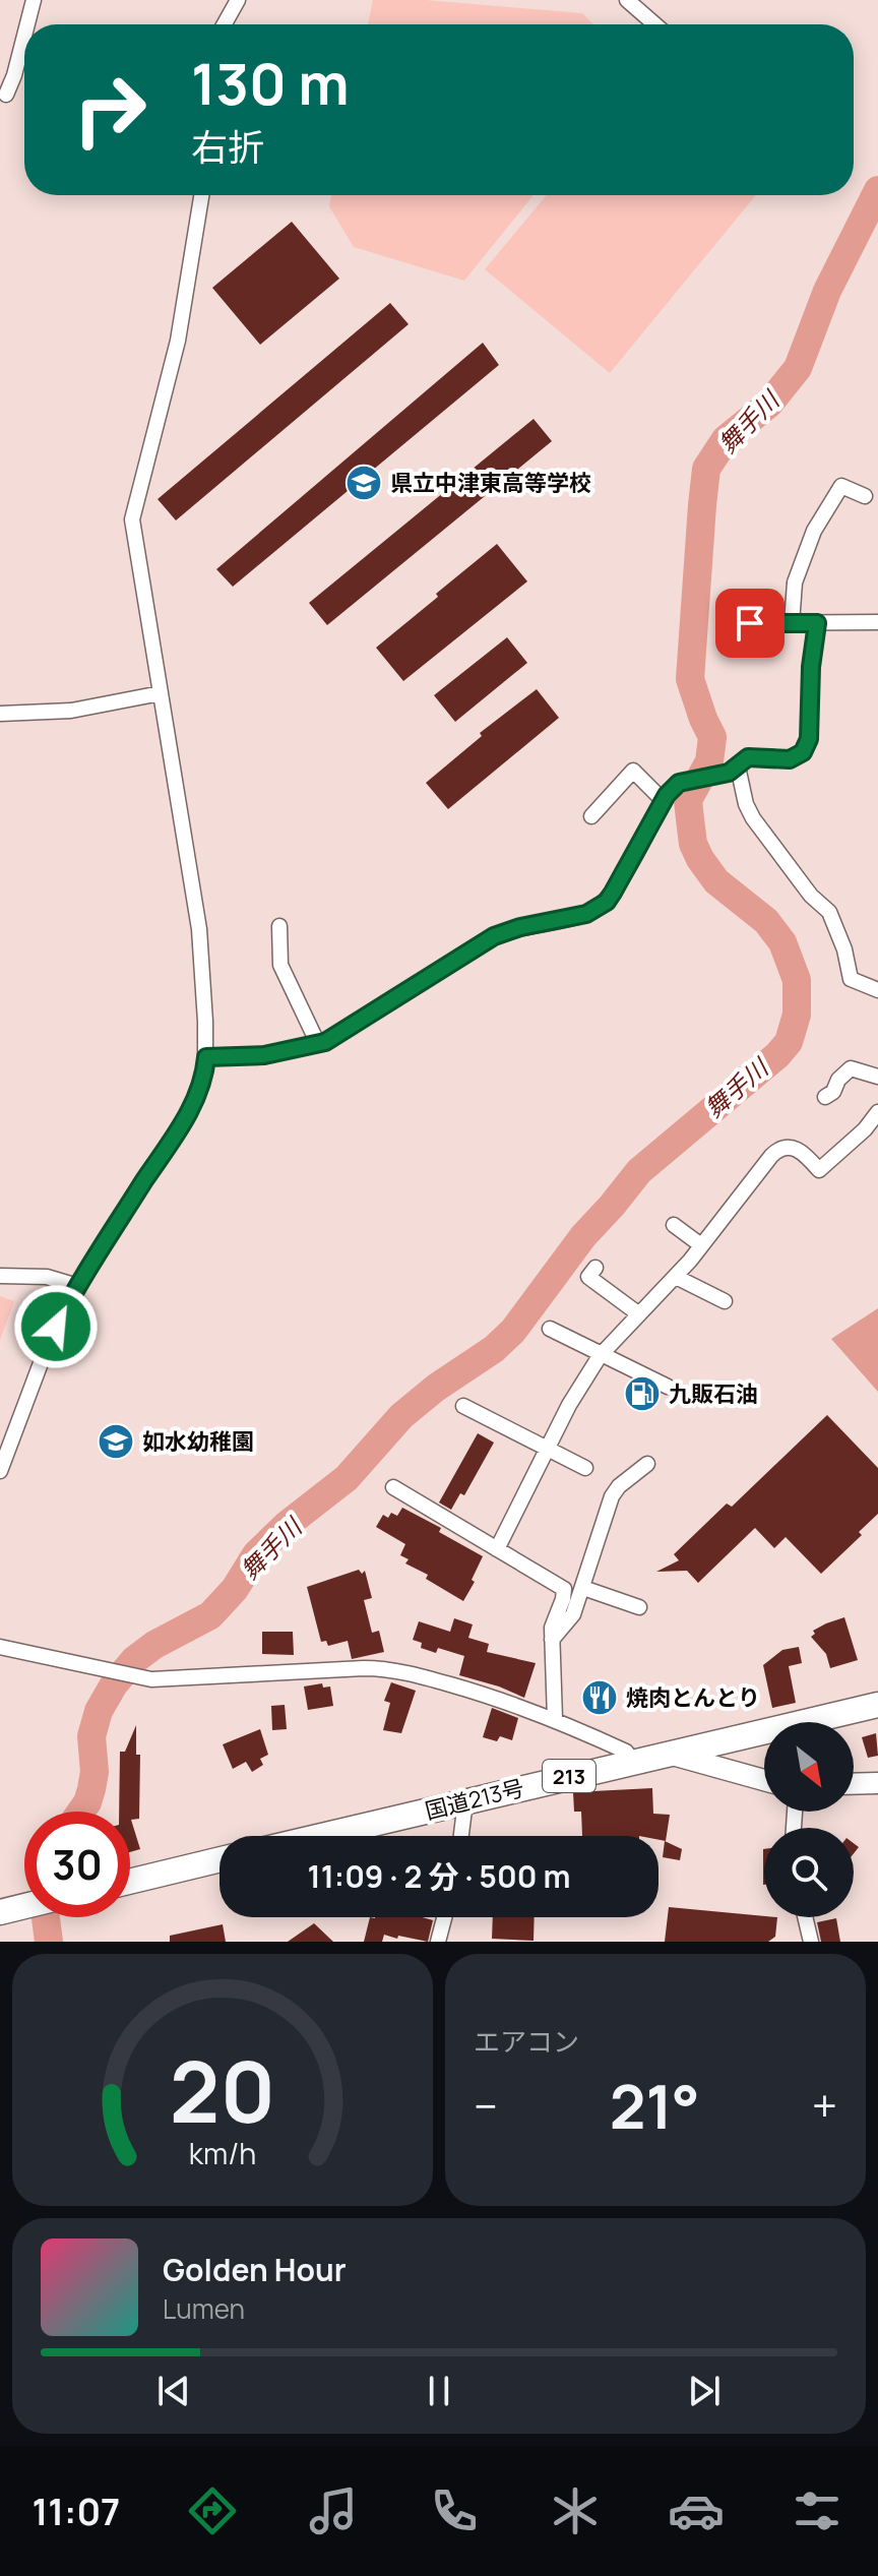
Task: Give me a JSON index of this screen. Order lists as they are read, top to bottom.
{
  "streets": {
    "highway": ["213", "国道213号"]
  },
  "water": ["舞手川"],
  "places": {
    "school or university": ["県立中津東高等学校", "如水幼稚園"],
    "fuel station": ["九販石油"],
    "restaurant": ["焼肉とんとり"]
  },
  "north": "bottom right",
  "page": {
    "turn": ["130 m", "右折"],
    "limit": "30",
    "trip": "11:09 · 2 分 · 500 m",
    "tile": "エアコン",
    "heat": ["−", "21°", "+"],
    "song": ["Golden Hour", "Lumen"],
    "tabs": "11:07",
    "gauge": ["20", "km/h"]
  }
}
